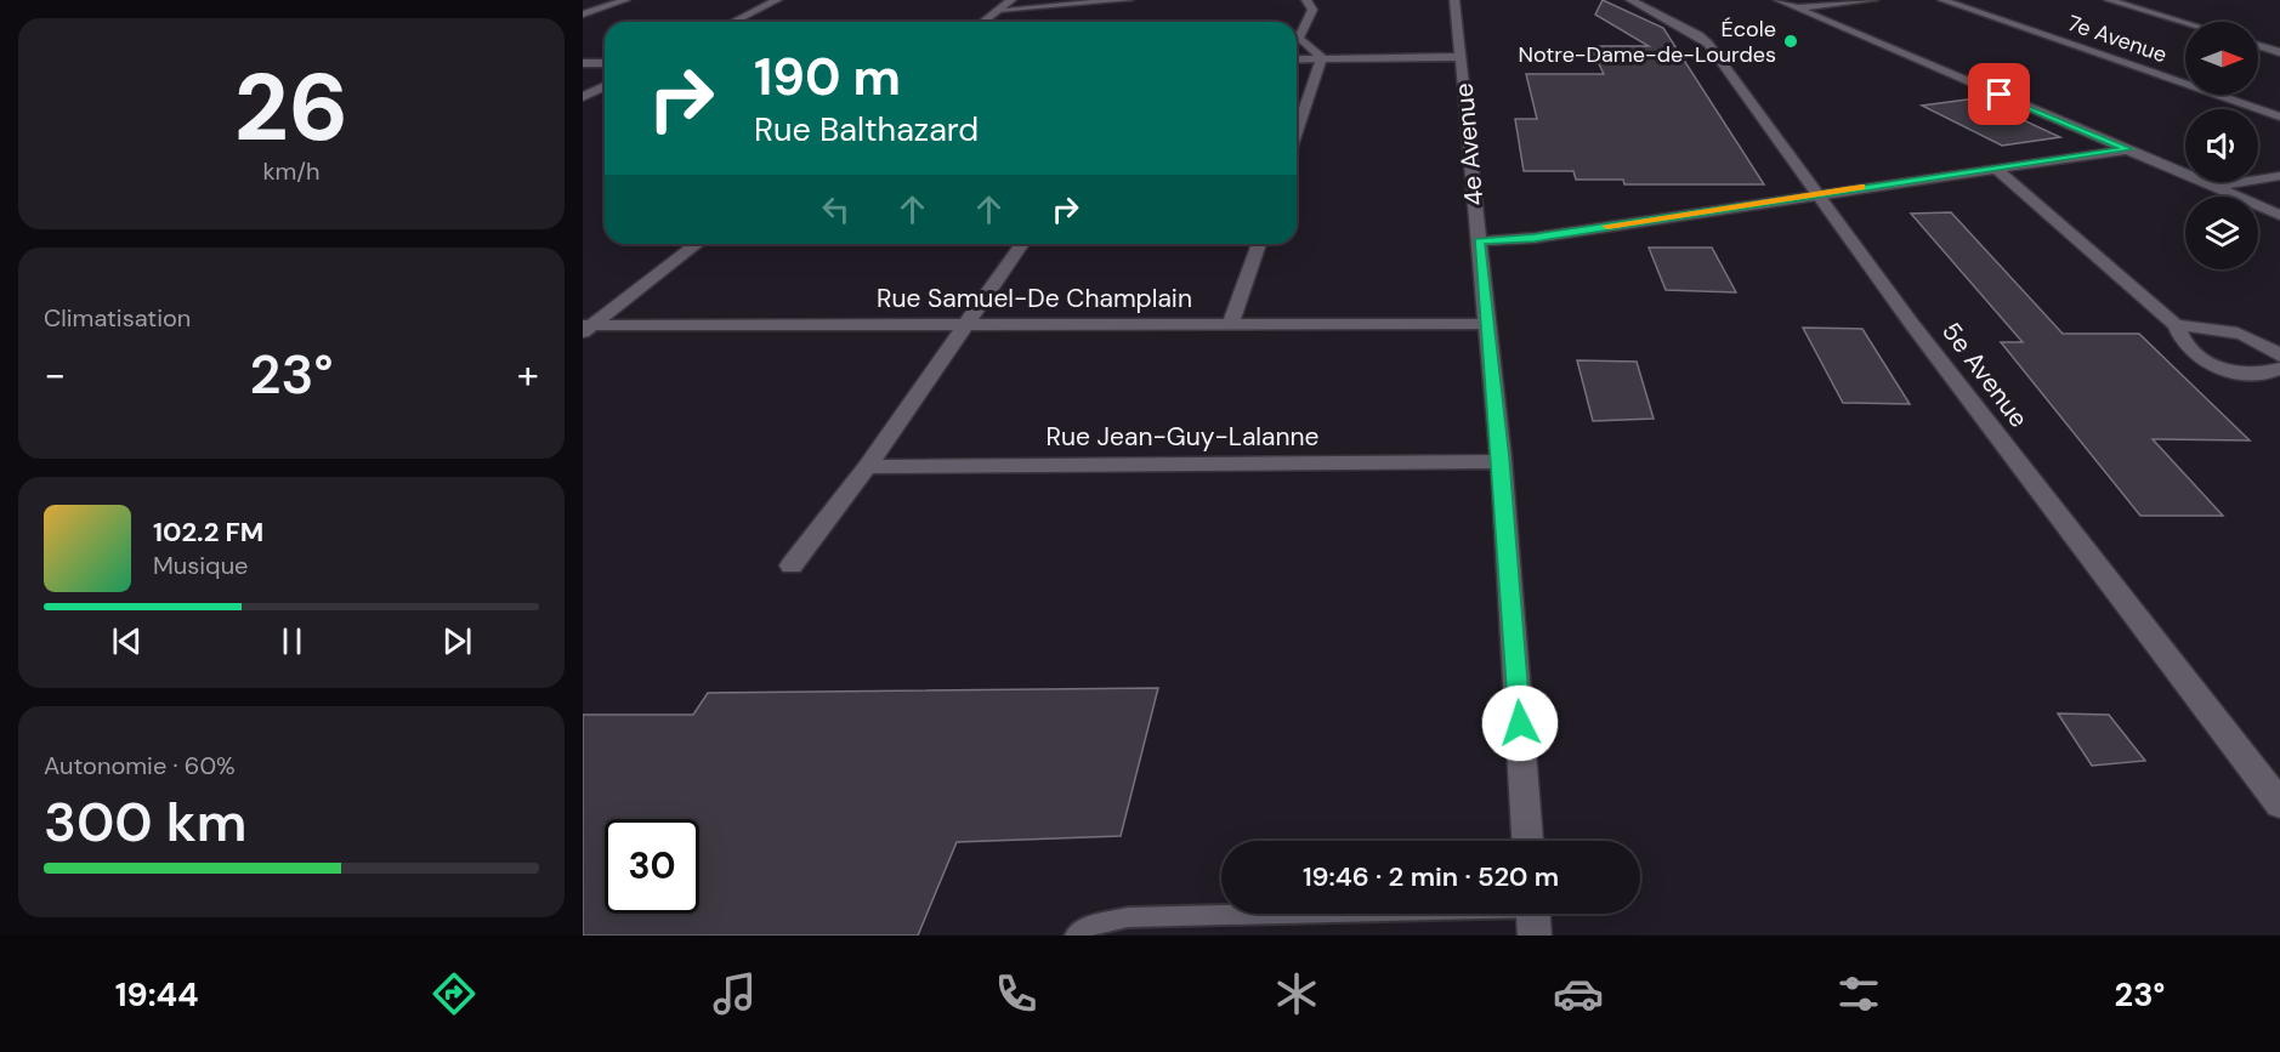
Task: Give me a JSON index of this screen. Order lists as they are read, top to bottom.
{
  "streets": {
    "street": [
      "7e Avenue",
      "4e Avenue",
      "Rue Samuel-De Champlain",
      "5e Avenue",
      "Rue Jean-Guy-Lalanne"
    ]
  },
  "crossings": [
    ["4e Avenue", "Rue Samuel-De Champlain"],
    ["4e Avenue", "Rue Jean-Guy-Lalanne"]
  ],
  "places": ["École Notre-Dame-de-Lourdes"],
  "north": "right",
  "page": {
    "tile": [
      ["26", "km/h"],
      "Climatisation",
      ["Autonomie · 60%", "300 km"]
    ],
    "turn": ["190 m", "Rue Balthazard"],
    "heat": ["−", "23°", "+"],
    "song": ["102.2 FM", "Musique"],
    "limit": "30",
    "trip": "19:46 · 2 min · 520 m",
    "tabs": ["19:44", "23°"]
  }
}
